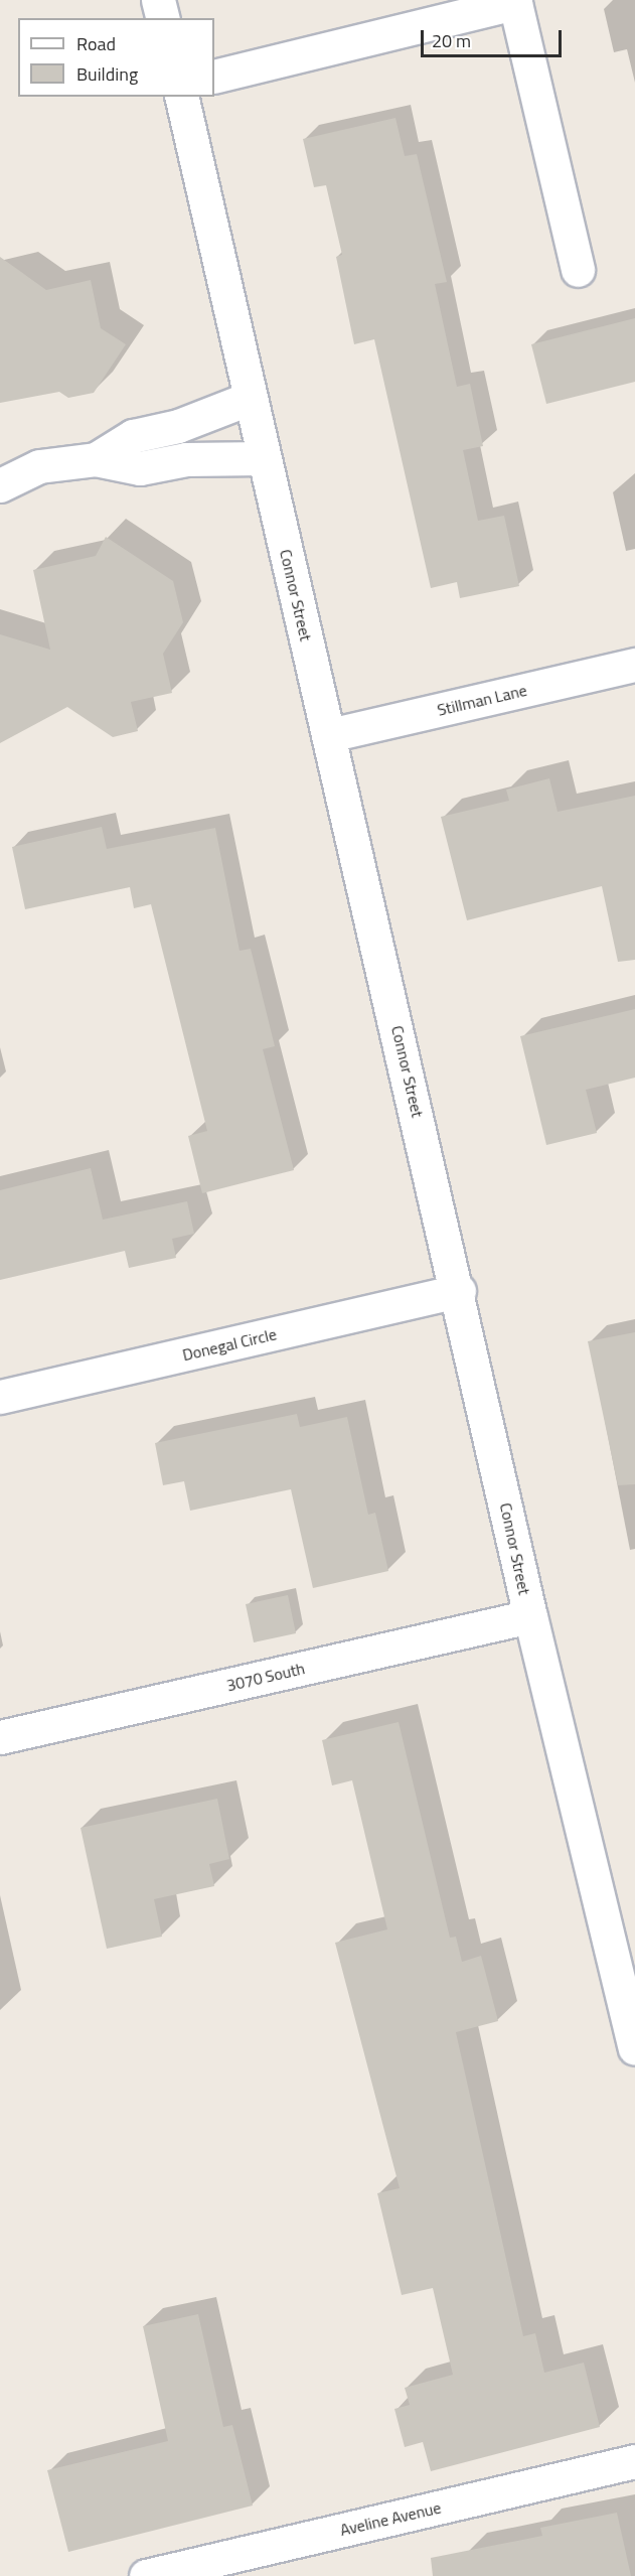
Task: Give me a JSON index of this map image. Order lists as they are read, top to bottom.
{
  "streets": {
    "street": [
      "Connor Street",
      "Stillman Lane",
      "Donegal Circle",
      "3070 South",
      "Aveline Avenue"
    ]
  },
  "crossings": [
    ["Connor Street", "Stillman Lane"],
    ["Connor Street", "Donegal Circle"],
    ["Connor Street", "3070 South"]
  ],
  "legend": ["Road", "Building"],
  "scale_bar": "20 m"
}
